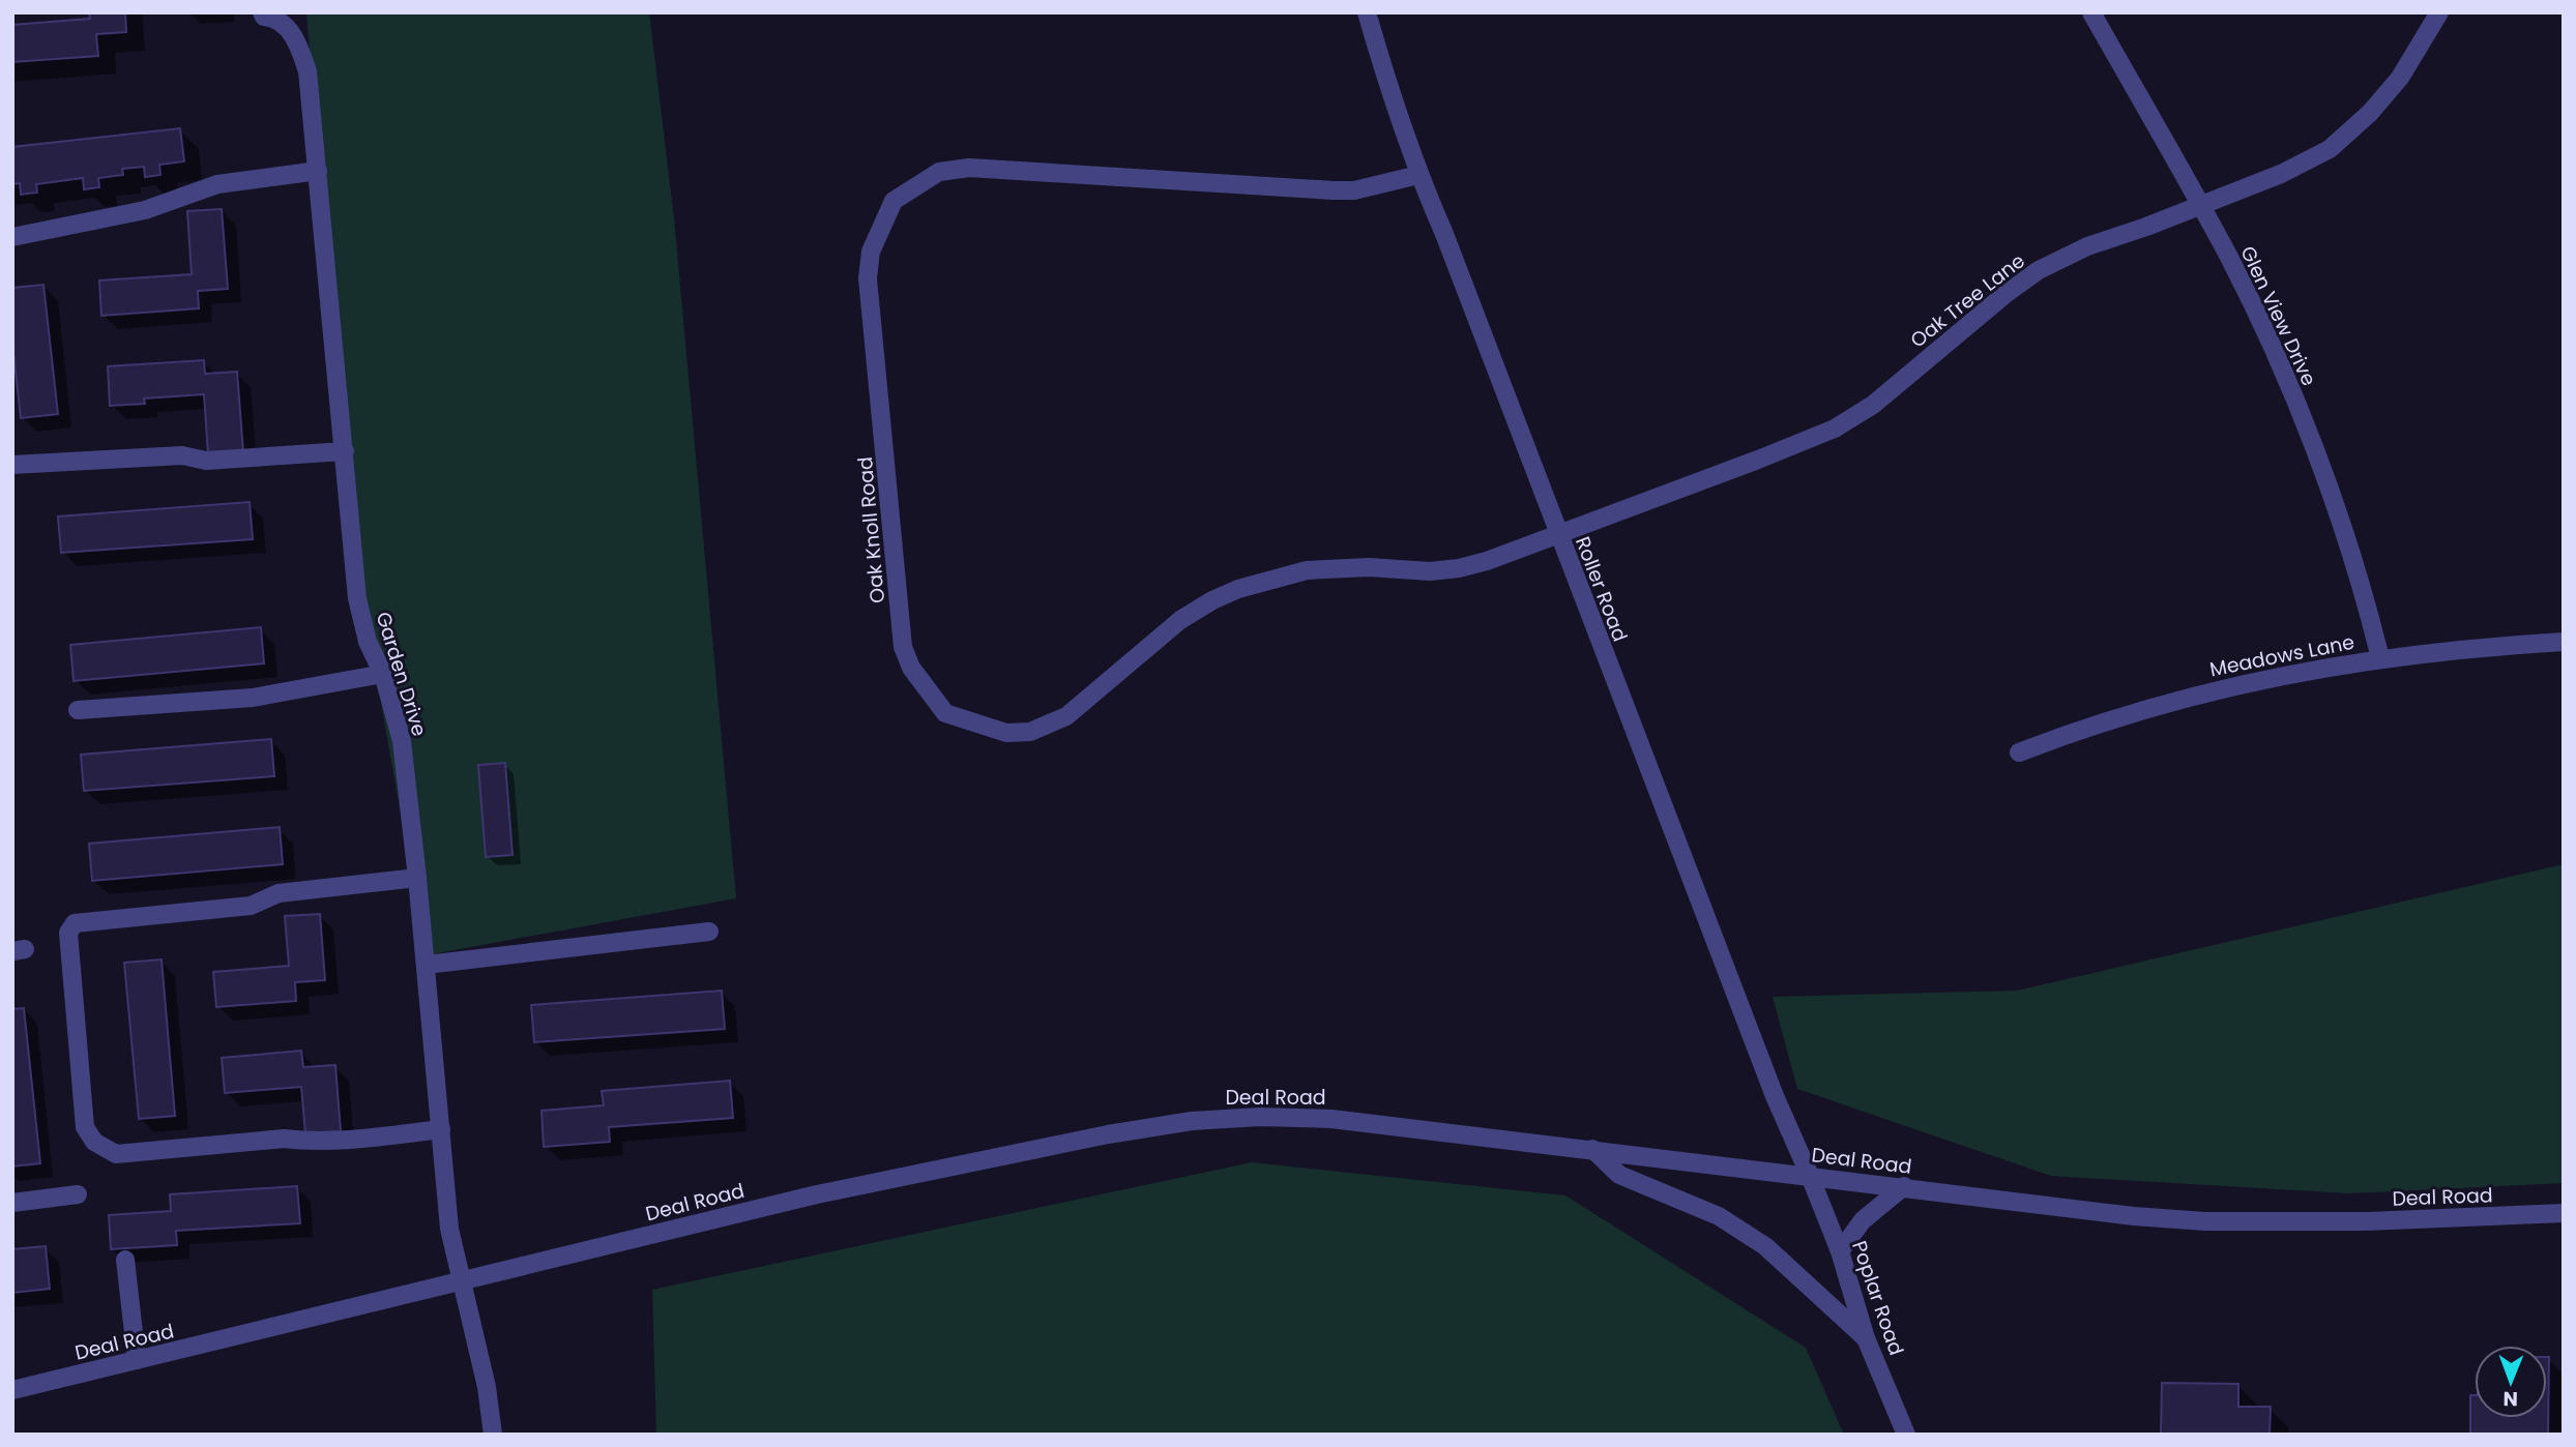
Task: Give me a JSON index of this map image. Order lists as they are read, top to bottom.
{
  "streets": {
    "street": [
      "Oak Tree Lane",
      "Glen View Drive",
      "Oak Knoll Road",
      "Roller Road",
      "Meadows Lane",
      "Garden Drive",
      "Deal Road",
      "Poplar Road"
    ]
  },
  "crossings": [
    ["Oak Tree Lane", "Glen View Drive"],
    ["Oak Tree Lane", "Oak Knoll Road"],
    ["Oak Tree Lane", "Roller Road"],
    ["Glen View Drive", "Meadows Lane"],
    ["Oak Knoll Road", "Roller Road"],
    ["Roller Road", "Deal Road"],
    ["Roller Road", "Poplar Road"],
    ["Garden Drive", "Deal Road"],
    ["Deal Road", "Poplar Road"]
  ],
  "north": "bottom"
}
